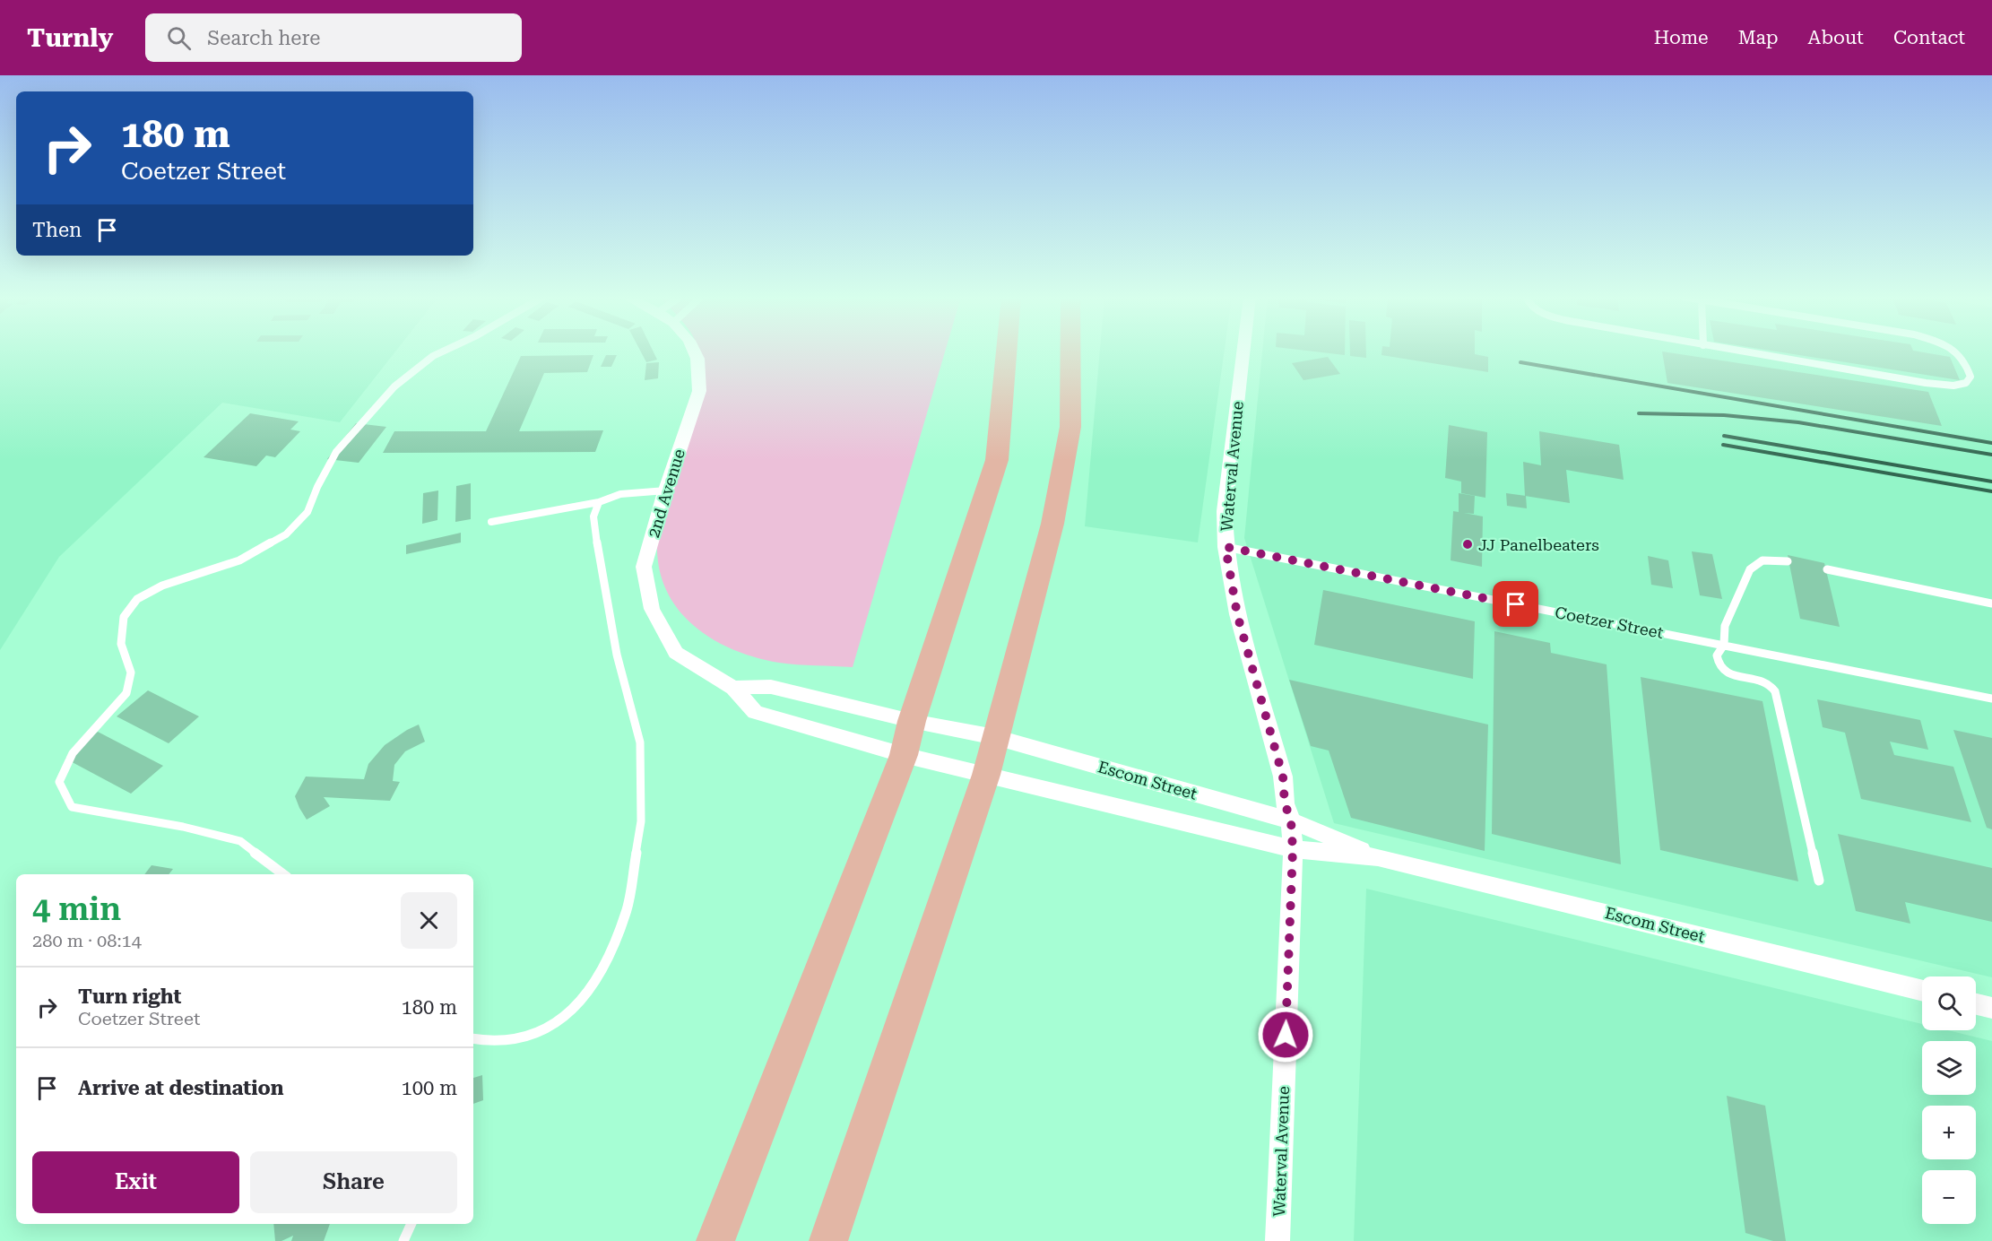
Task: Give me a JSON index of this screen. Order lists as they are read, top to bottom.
{
  "streets": {
    "street": ["Waterval Avenue", "2nd Avenue", "Escom Street"],
    "lane": ["Coetzer Street"]
  },
  "crossings": [
    ["Waterval Avenue", "Coetzer Street"],
    ["Waterval Avenue", "Escom Street"],
    ["2nd Avenue", "Escom Street"]
  ],
  "places": ["JJ Panelbeaters"],
  "page": {
    "header": "Turnly",
    "search": "Search here",
    "nav": [
      "Home",
      "Map",
      "About",
      "Contact"
    ],
    "turn": ["180 m", "Coetzer Street"],
    "then": "Then",
    "heading": ["4 min", "280 m · 08:14"],
    "list": [
      {
        "name": "Turn right",
        "note": "Coetzer Street",
        "value": "180 m"
      },
      {
        "name": "Arrive at destination",
        "value": "100 m"
      }
    ],
    "map_buttons": ["+", "−"],
    "buttons": ["Exit", "Share"]
  }
}
